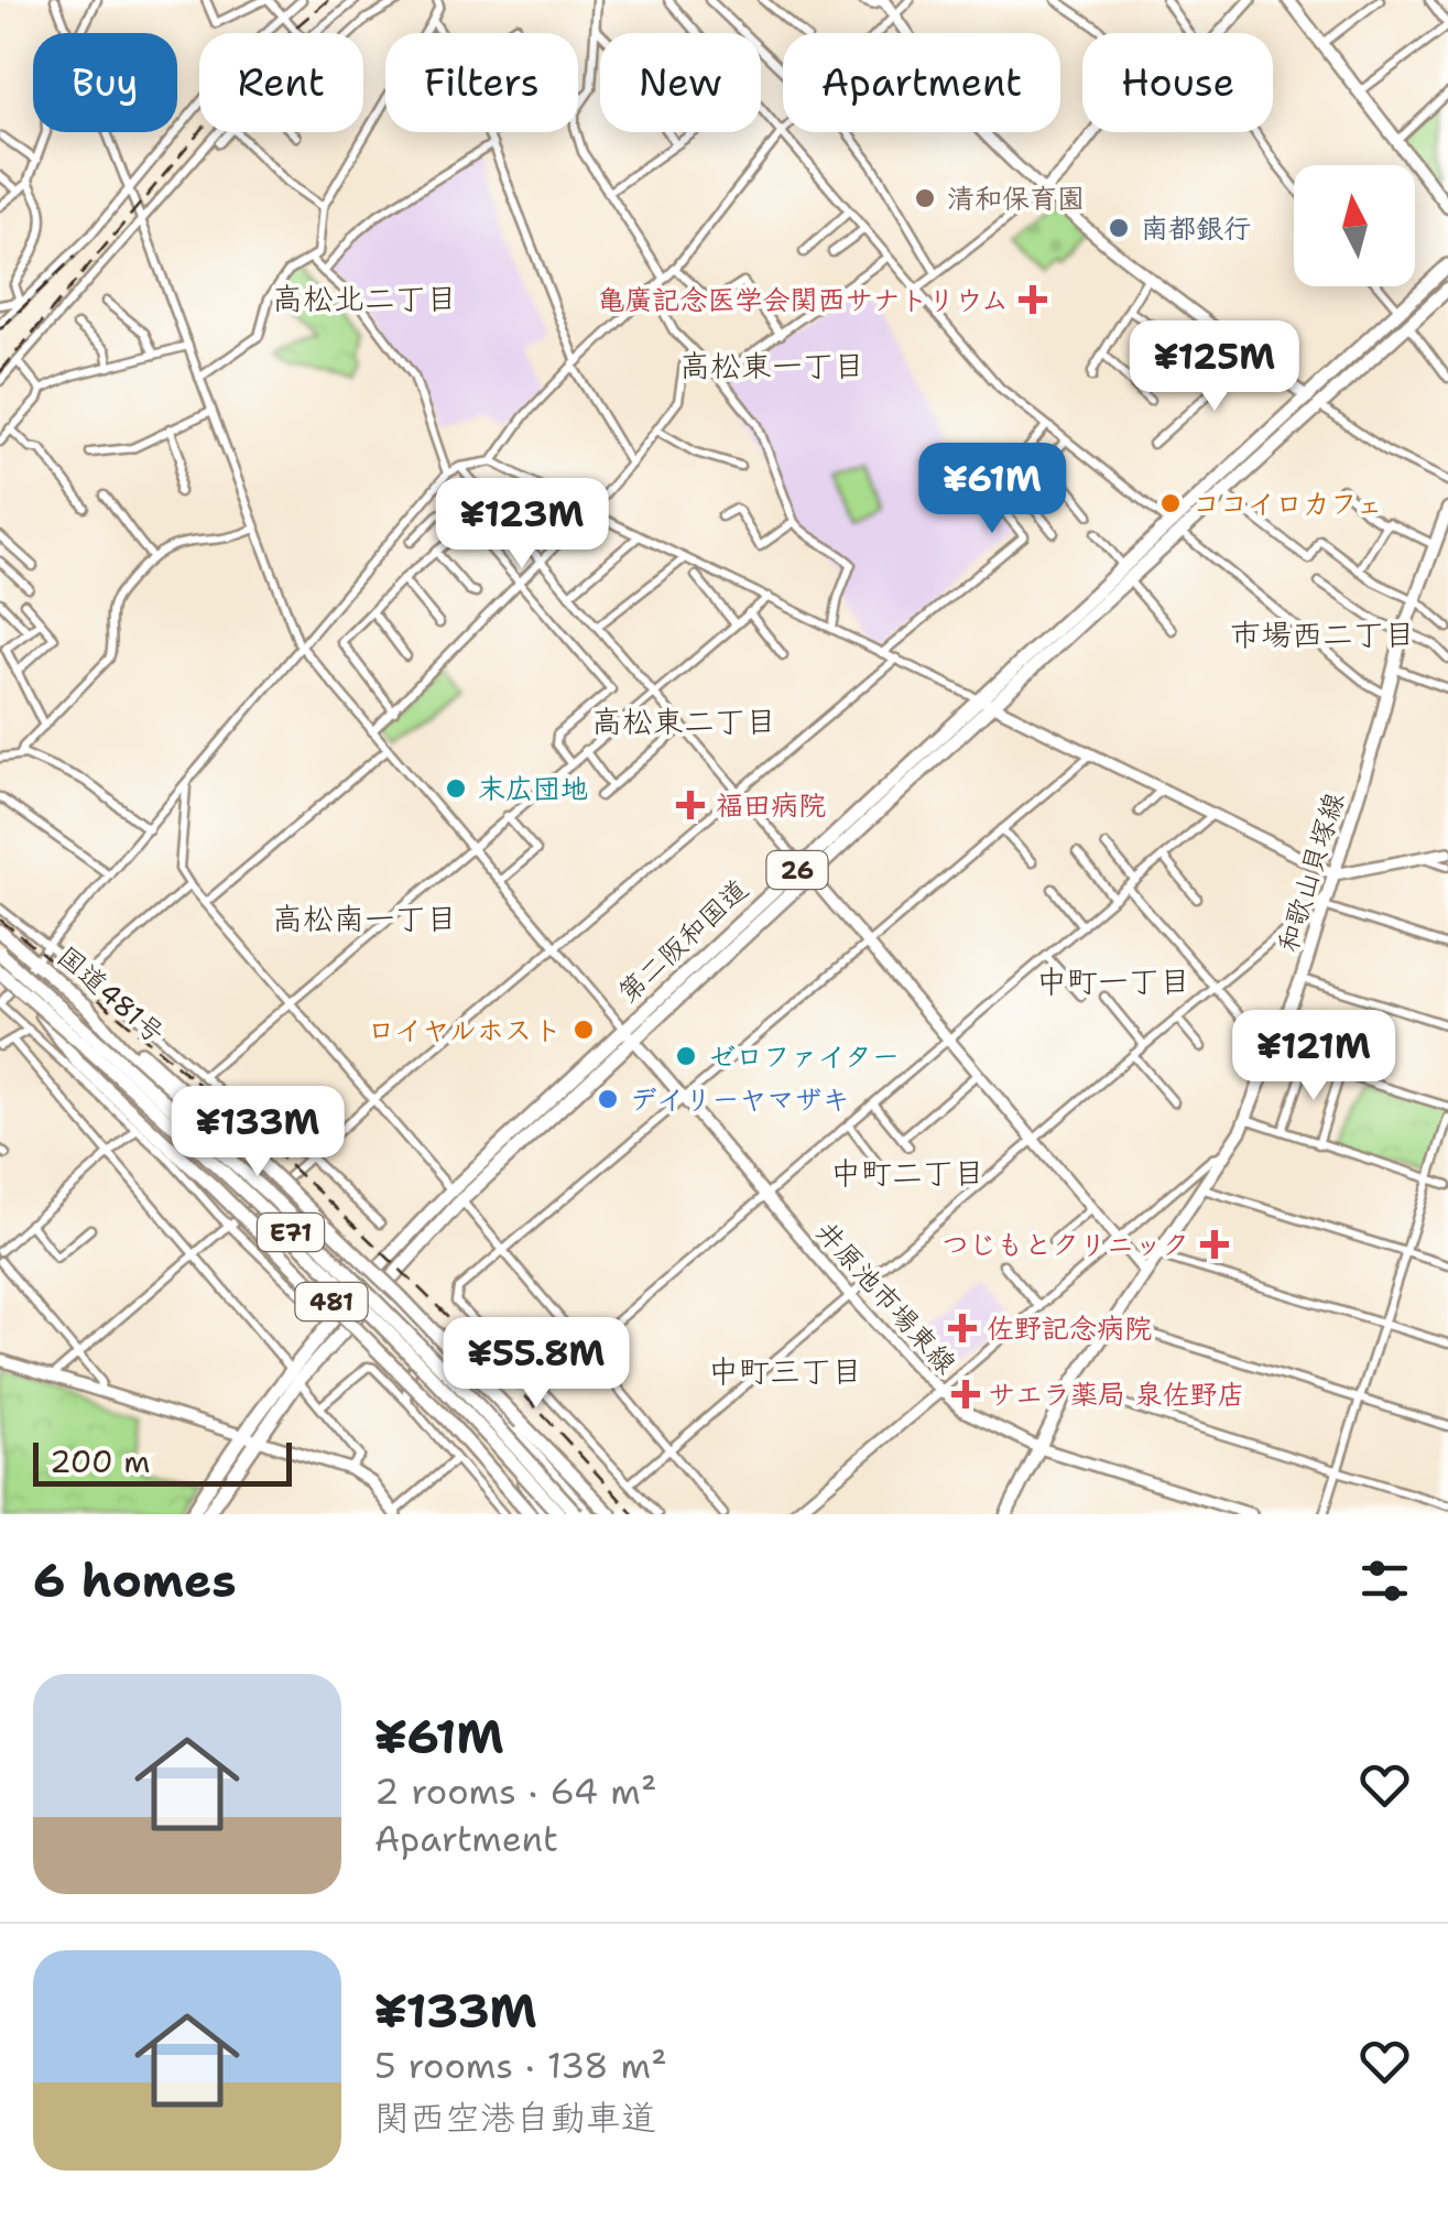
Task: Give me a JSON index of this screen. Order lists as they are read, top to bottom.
{
  "streets": {
    "highway": [
      "26",
      "第二阪和国道",
      "国道481号",
      "E71",
      "481"
    ],
    "main road": ["和歌山貝塚線"],
    "street": ["井原池市場東線"]
  },
  "crossings": [
    ["和歌山貝塚線", "井原池市場東線"],
    ["第二阪和国道", "井原池市場東線"],
    ["第二阪和国道", "481"],
    ["国道481号", "481"],
    ["E71", "481"]
  ],
  "districts": [
    "高松北二丁目",
    "高松東一丁目",
    "市場西二丁目",
    "高松東二丁目",
    "高松南一丁目",
    "中町一丁目",
    "中町二丁目",
    "中町三丁目"
  ],
  "places": {
    "other": [
      "清和保育園",
      "南都銀行",
      "ココイロカフェ",
      "末広団地",
      "ロイヤルホスト",
      "ゼロファイター",
      "デイリーヤマザキ"
    ],
    "health": [
      "亀廣記念医学会関西サナトリウム",
      "福田病院",
      "つじもとクリニック",
      "佐野記念病院",
      "サエラ薬局 泉佐野店"
    ]
  },
  "scale_bar": "200 m",
  "north": "top",
  "page": {
    "chip": [
      "Buy",
      "Rent",
      "Filters",
      "New",
      "Apartment",
      "House"
    ],
    "price": [
      "¥125M",
      "¥61M",
      "¥123M",
      "¥121M",
      "¥133M",
      "¥55.8M"
    ],
    "scale": "200 m",
    "heading": "6 homes",
    "list": [
      {
        "name": "¥61M",
        "note": "2 rooms · 64 m² · Apartment"
      },
      {
        "name": "¥133M",
        "note": "5 rooms · 138 m² · 関西空港自動車道"
      }
    ]
  }
}
